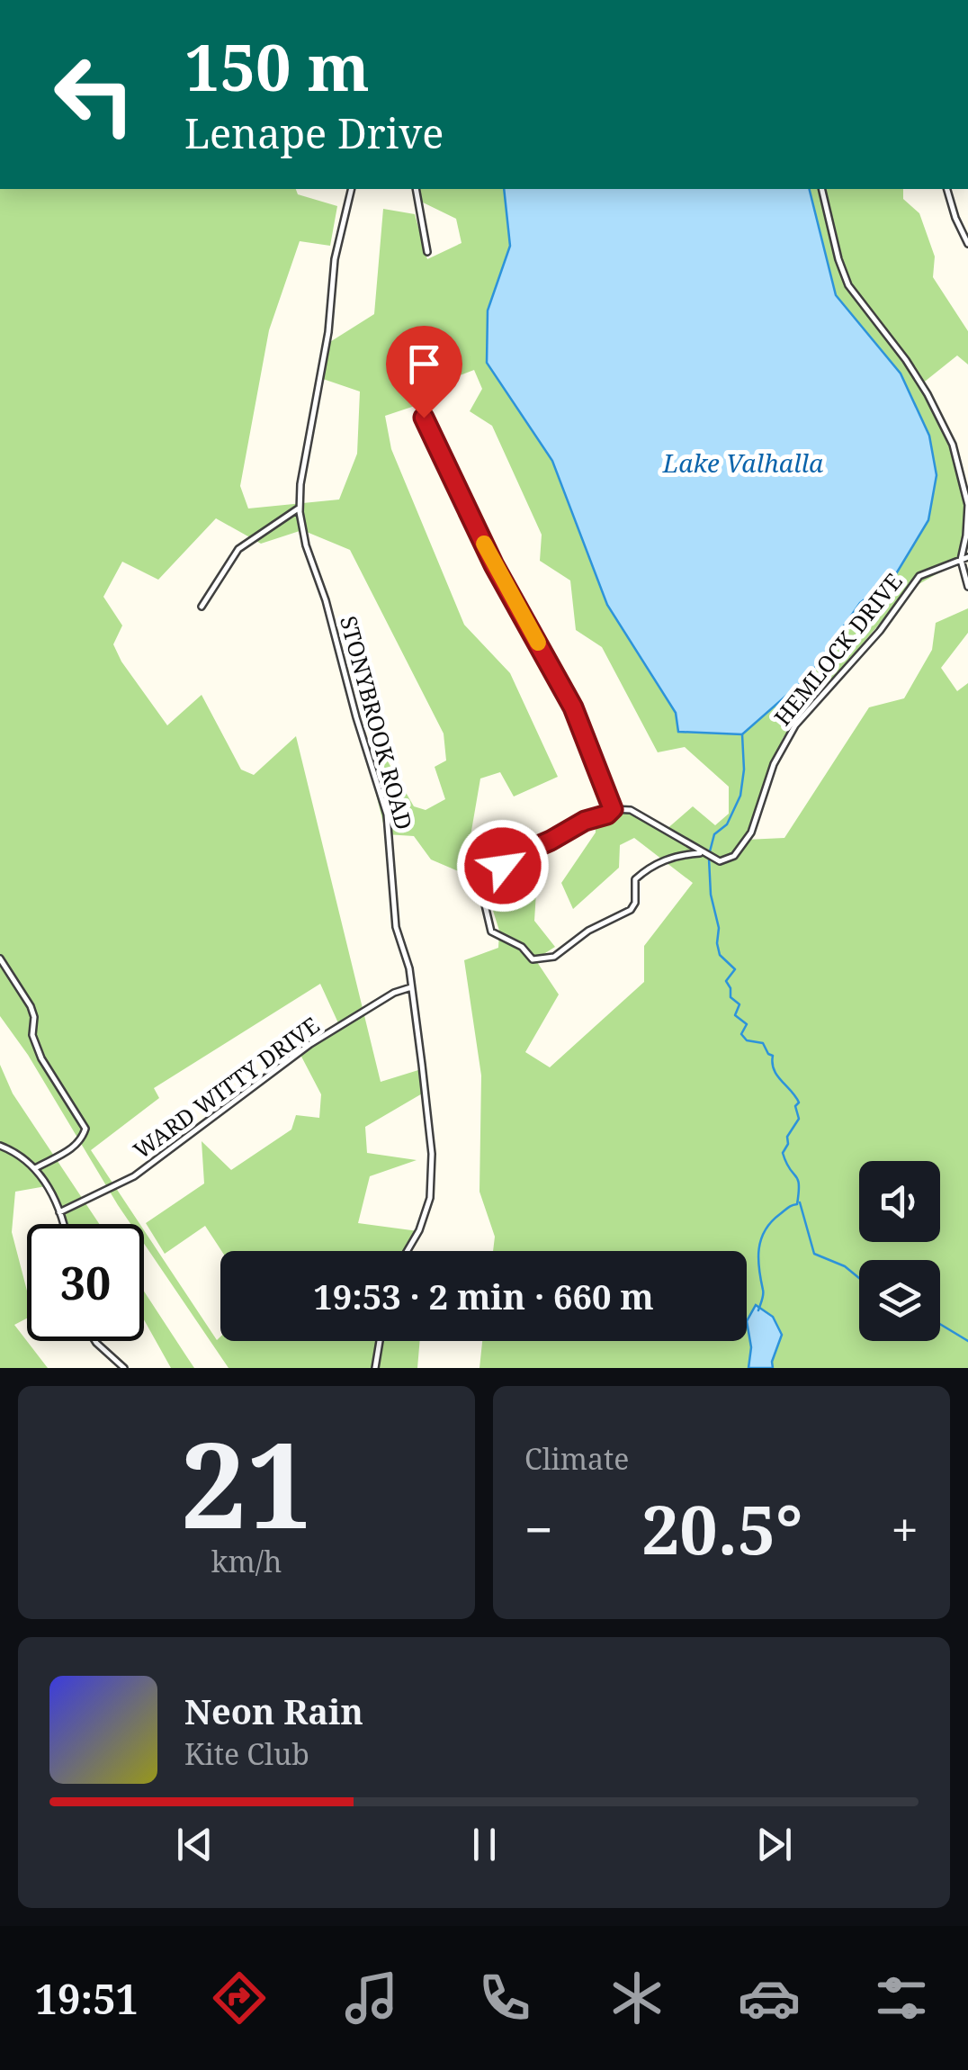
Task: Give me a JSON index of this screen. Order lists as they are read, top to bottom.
{
  "streets": {
    "street": ["HEMLOCK DRIVE", "STONYBROOK ROAD", "WARD WITTY DRIVE"]
  },
  "crossings": [
    ["STONYBROOK ROAD", "WARD WITTY DRIVE"]
  ],
  "water": ["Lake Valhalla"],
  "page": {
    "turn": ["150 m", "Lenape Drive"],
    "limit": "30",
    "trip": "19:53 · 2 min · 660 m",
    "tile": [
      ["21", "km/h"],
      "Climate"
    ],
    "heat": ["−", "20.5°", "+"],
    "song": ["Neon Rain", "Kite Club"],
    "tabs": "19:51"
  }
}
